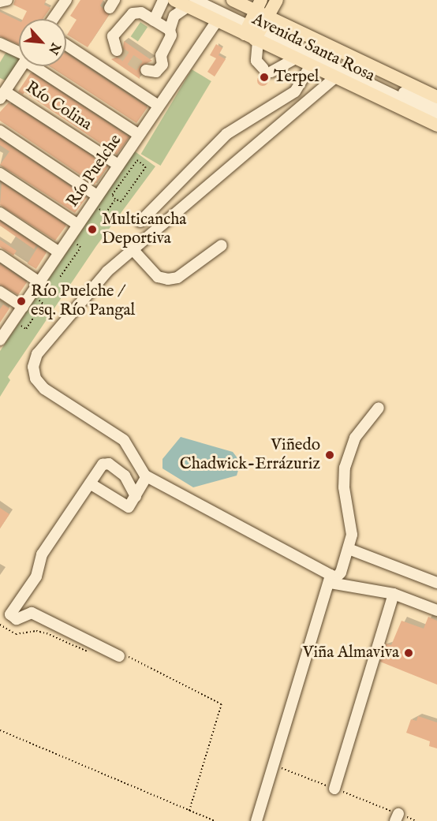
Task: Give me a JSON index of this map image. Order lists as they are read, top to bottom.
{
  "streets": {
    "main road": ["Avenida Santa Rosa"],
    "street": ["Río Colina", "Río Puelche"]
  },
  "crossings": [
    ["Avenida Santa Rosa", "Río Puelche"],
    ["Río Colina", "Río Puelche"]
  ],
  "places": [
    "Terpel",
    "Multicancha Deportiva",
    "Río Puelche / esq. Río Pangal",
    "Viñedo Chadwick-Errázuriz",
    "Viña Almaviva"
  ],
  "north": "bottom right"
}
